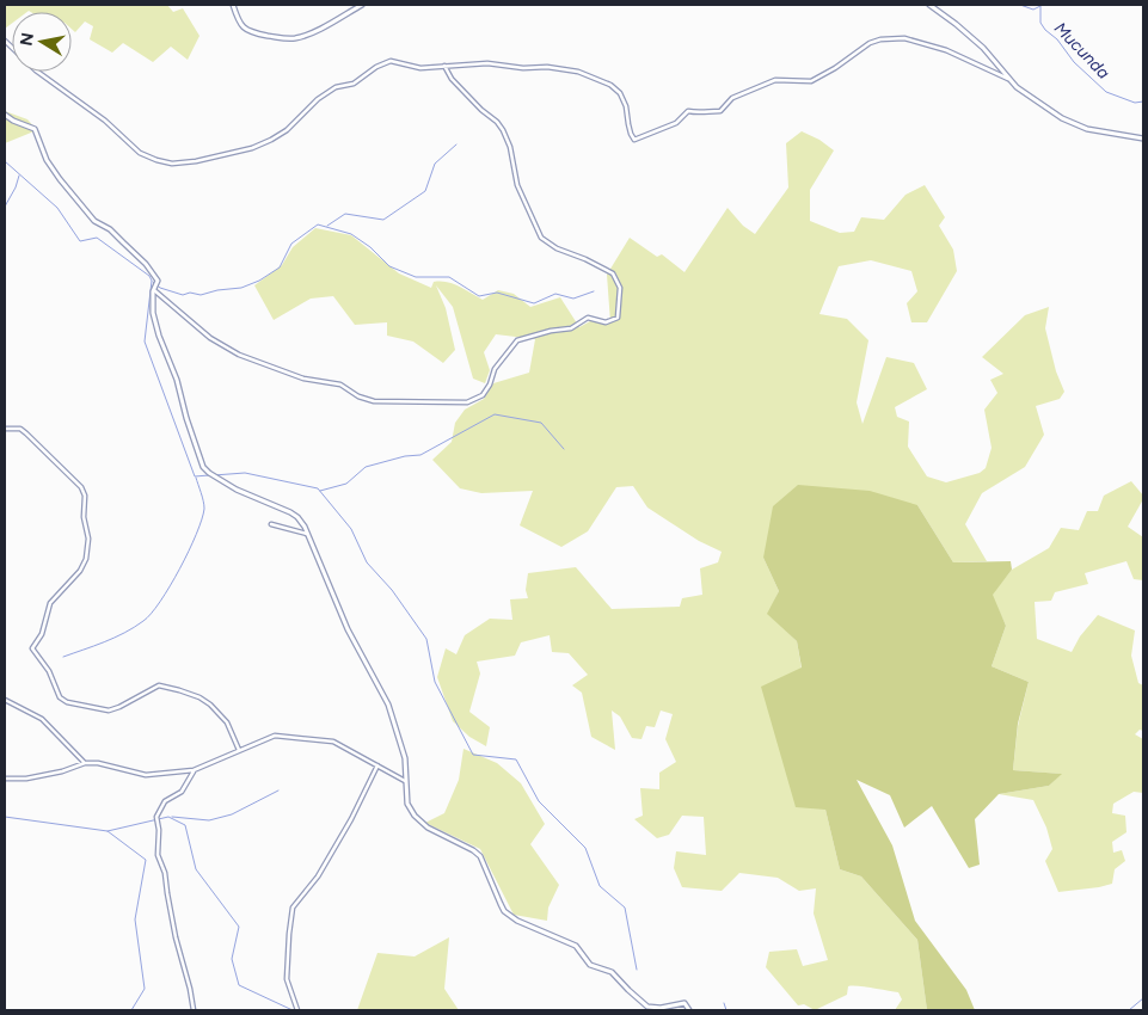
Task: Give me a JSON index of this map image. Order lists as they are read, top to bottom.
{
  "water": ["Mucunda"],
  "north": "left"
}
